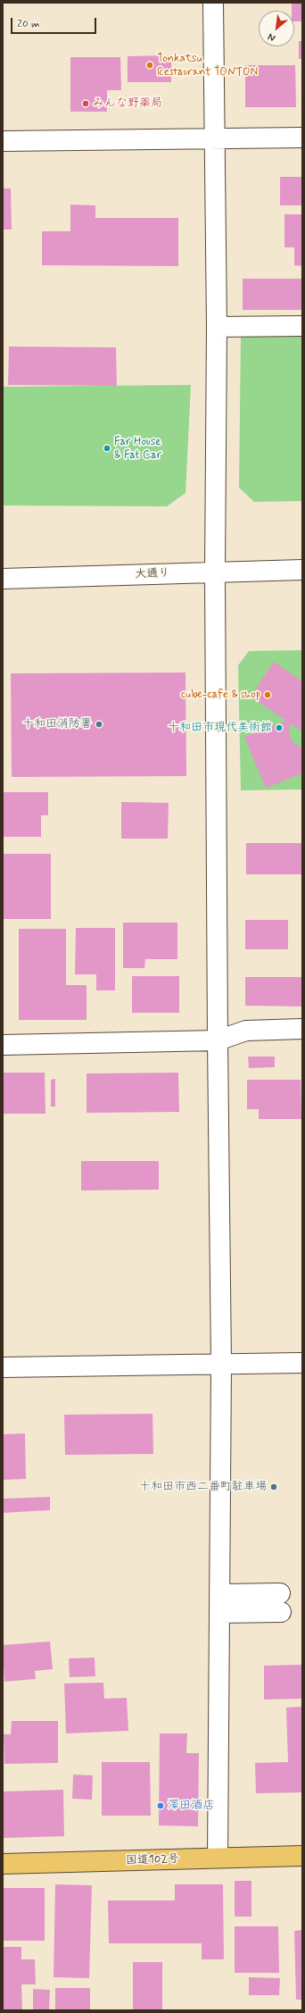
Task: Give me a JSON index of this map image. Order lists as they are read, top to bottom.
{
  "streets": {
    "highway": ["国道102号"],
    "street": ["大通り"]
  },
  "places": [
    "Tonkatsu Restaurant TONTON",
    "みんな野薬局",
    "Far House & Fat Car",
    "cube-cafe & shop",
    "十和田消防署",
    "十和田市現代美術館",
    "十和田市西二番町駐車場",
    "澤田酒店"
  ],
  "scale_bar": "20 m",
  "north": "bottom left"
}
